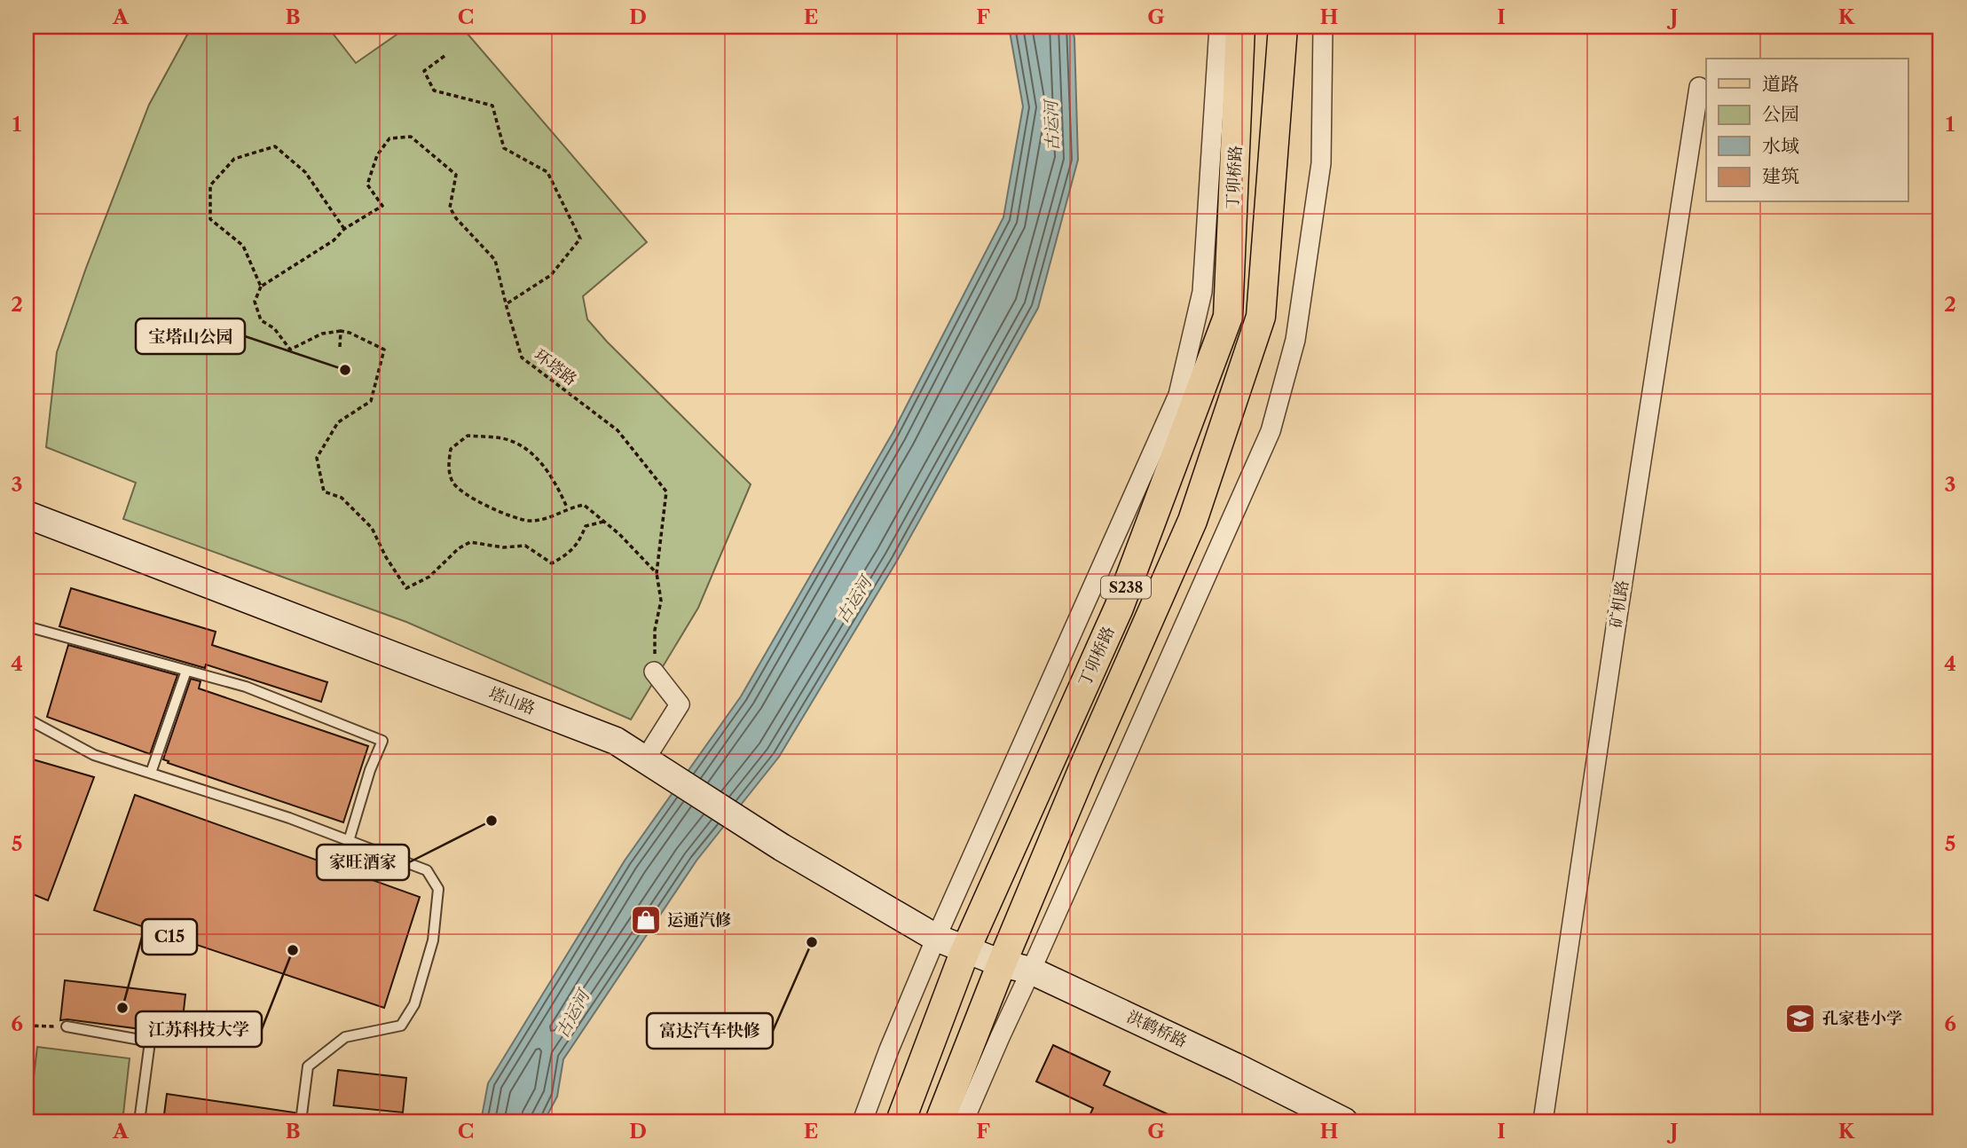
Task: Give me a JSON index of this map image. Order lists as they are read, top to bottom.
{
  "streets": {
    "main road": ["丁卯桥路", "S238"],
    "street": ["矿机路", "塔山路", "洪鹤桥路"],
    "path": ["环塔路"]
  },
  "crossings": [
    ["丁卯桥路", "塔山路"],
    ["丁卯桥路", "洪鹤桥路"],
    ["塔山路", "洪鹤桥路"]
  ],
  "water": ["古运河"],
  "places": {
    "other": [
      "宝塔山公园",
      "家旺酒家",
      "富达汽车快修",
      "江苏科技大学",
      "C15"
    ],
    "shop": ["运通汽修"],
    "school or university": ["孔家巷小学"]
  },
  "legend": [
    "道路",
    "公园",
    "水域",
    "建筑"
  ],
  "grid": {
    "columns": [
      "A",
      "B",
      "C",
      "D",
      "E",
      "F",
      "G",
      "H",
      "I",
      "J",
      "K"
    ],
    "rows": [
      "1",
      "2",
      "3",
      "4",
      "5",
      "6"
    ]
  }
}
